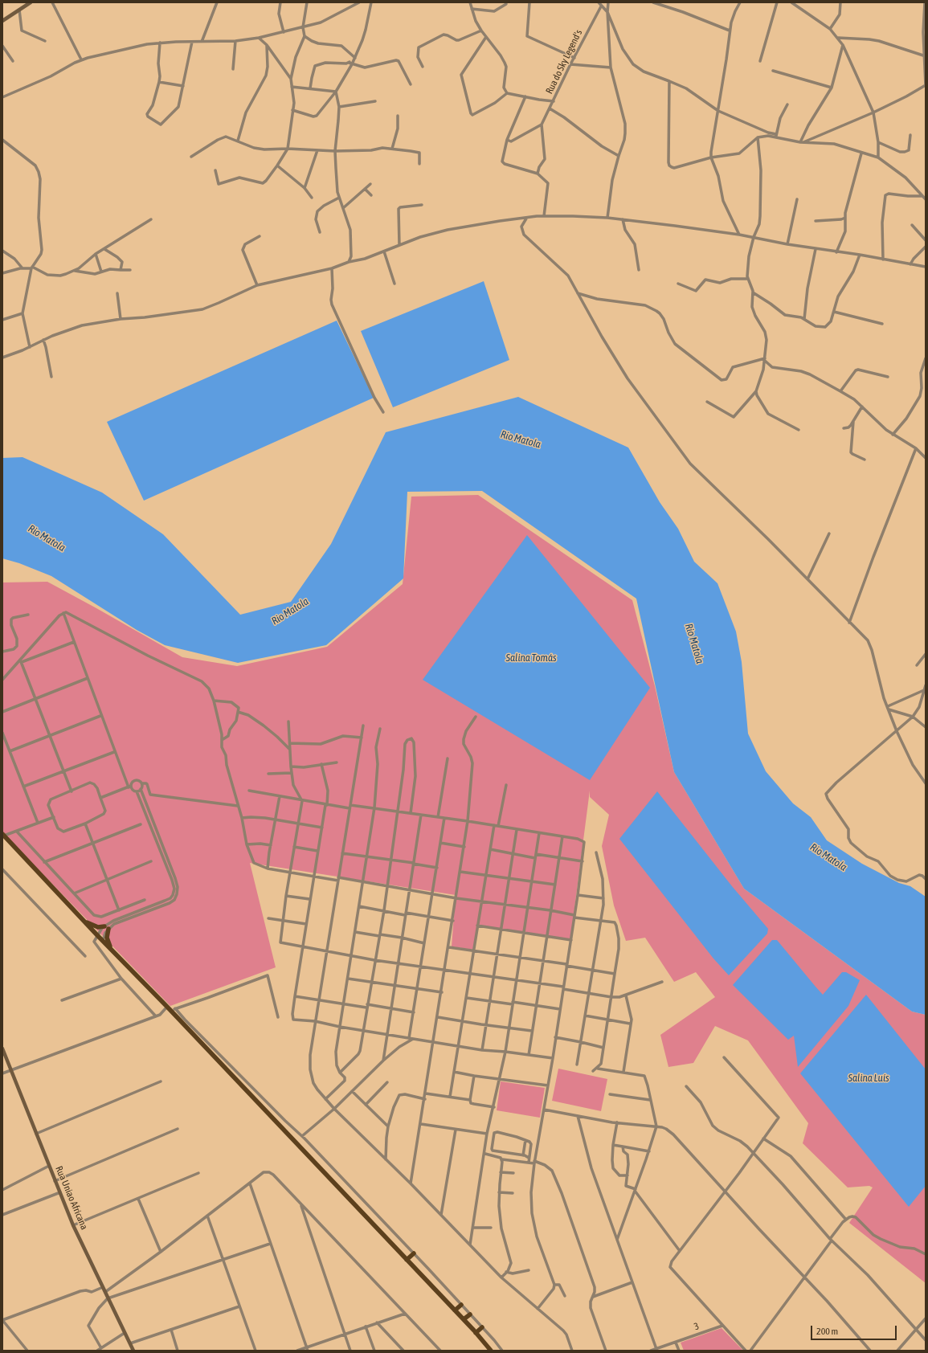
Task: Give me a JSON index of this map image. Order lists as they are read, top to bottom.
{
  "streets": {
    "main road": ["Rua Uniao Africana"],
    "street": ["Rua do Sky Legend's", "3"]
  },
  "water": ["Rio Matola", "Salina Tomás", "Salina Luís"],
  "scale_bar": "200 m"
}
